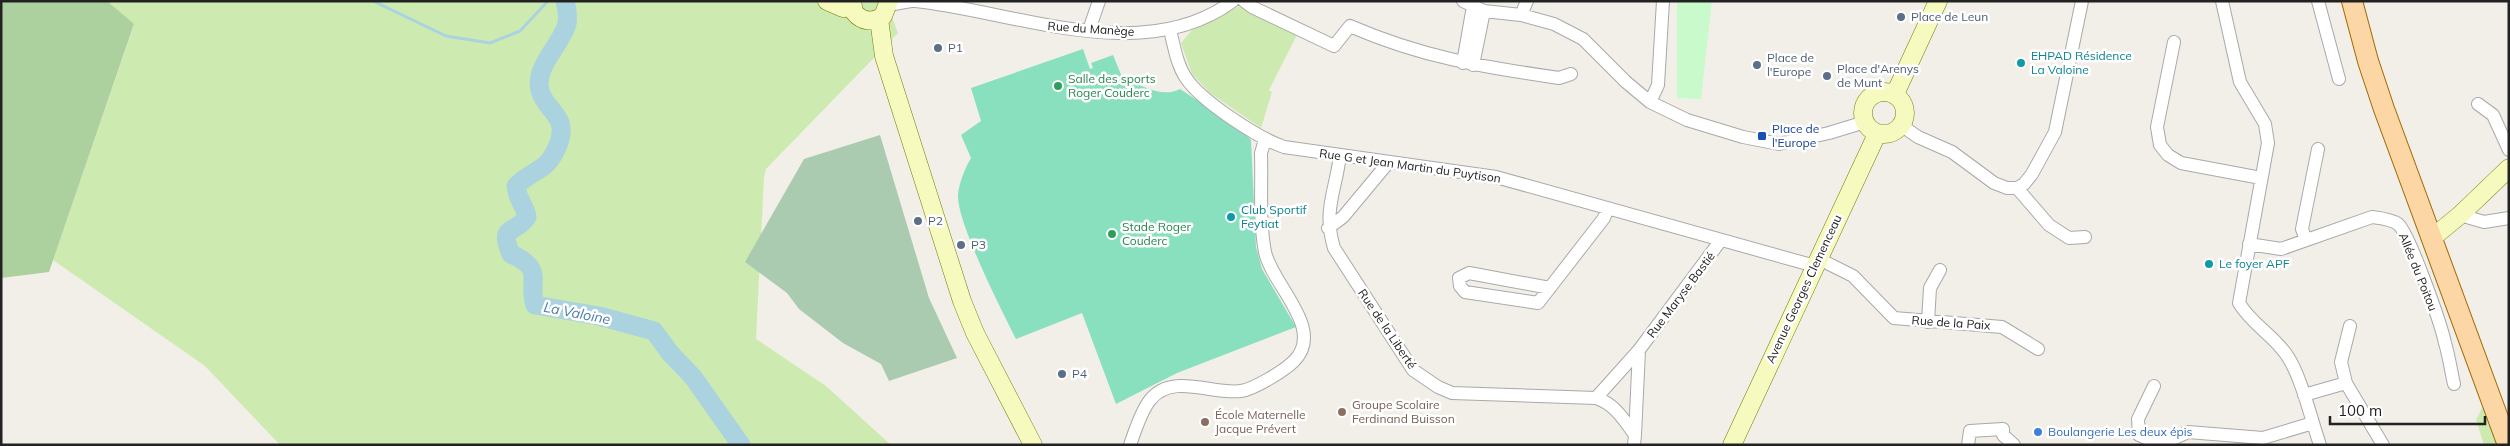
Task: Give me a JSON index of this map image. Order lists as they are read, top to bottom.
{
  "streets": {
    "street": [
      "Rue du Manège",
      "Rue G et Jean Martin du Puytison",
      "Allée du Poitou",
      "Avenue Georges Clemenceau",
      "Rue Maryse Bastié",
      "Rue de la Paix",
      "Rue de la Liberté"
    ]
  },
  "crossings": [
    ["Rue du Manège", "Rue G et Jean Martin du Puytison"],
    ["Rue G et Jean Martin du Puytison", "Avenue Georges Clemenceau"],
    ["Rue G et Jean Martin du Puytison", "Rue Maryse Bastié"],
    ["Rue G et Jean Martin du Puytison", "Rue de la Paix"],
    ["Avenue Georges Clemenceau", "Rue de la Paix"],
    ["Rue Maryse Bastié", "Rue de la Liberté"]
  ],
  "water": ["La Valoine"],
  "places": {
    "other": [
      "Place de Leun",
      "P1",
      "EHPAD Résidence La Valoine",
      "Place de l'Europe",
      "Place d'Arenys de Munt",
      "Salle des sports Roger Couderc",
      "Club Sportif Feytiat",
      "P2",
      "Stade Roger Couderc",
      "P3",
      "Le foyer APF",
      "P4",
      "Groupe Scolaire Ferdinand Buisson",
      "École Maternelle Jacque Prévert",
      "Boulangerie Les deux épis"
    ],
    "transit": ["PIace de l'Europe"]
  },
  "scale_bar": "100 m"
}
